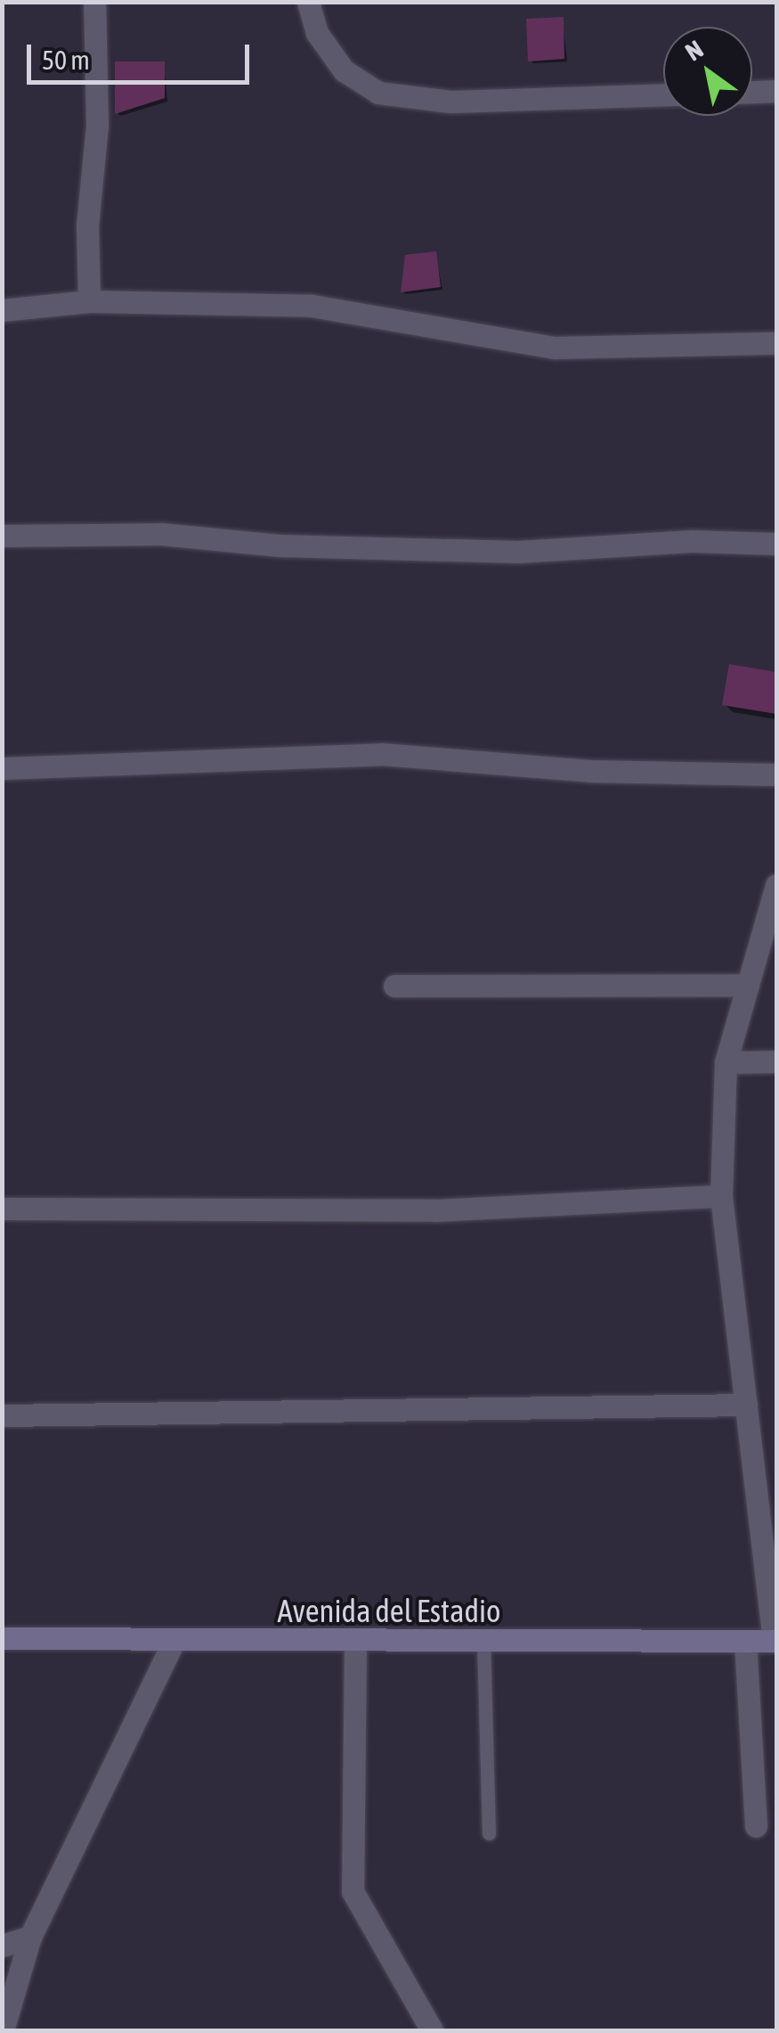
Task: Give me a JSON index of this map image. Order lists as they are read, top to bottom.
{
  "streets": {
    "street": ["Avenida del Estadio"]
  },
  "scale_bar": "50 m",
  "north": "top left"
}
